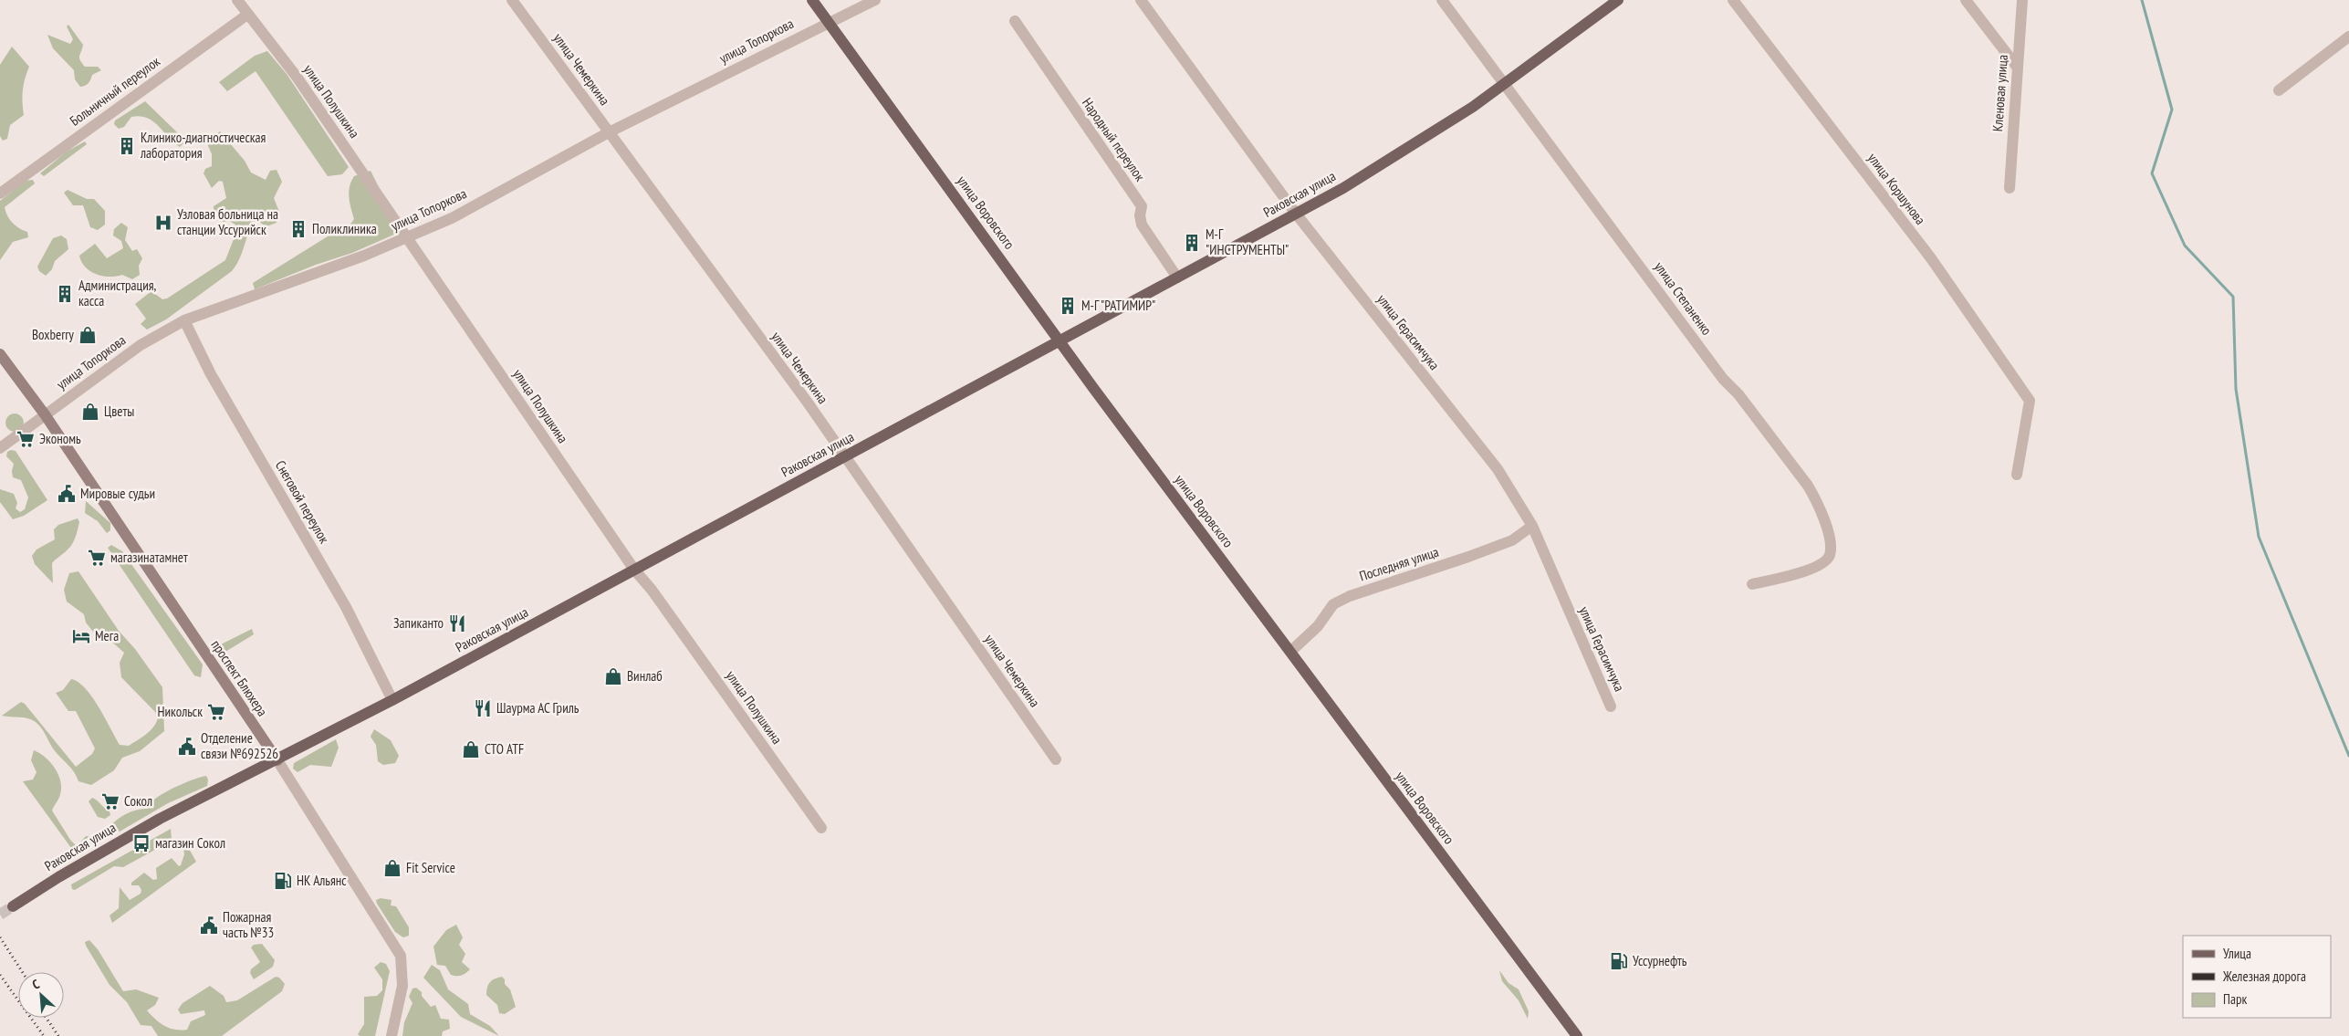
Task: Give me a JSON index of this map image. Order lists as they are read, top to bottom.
{
  "streets": {
    "main road": ["Раковская улица", "улица Воровского", "проспект Блюхера"],
    "street": [
      "улица Топоркова",
      "улица Чемеркина",
      "Больничный переулок",
      "Кленовая улица",
      "улица Полушкина",
      "Народный переулок",
      "улица Коршунова",
      "улица Степаненко",
      "улица Герасимчука",
      "Снеговой переулок",
      "Последняя улица"
    ]
  },
  "crossings": [
    ["улица Топоркова", "улица Чемеркина"],
    ["улица Топоркова", "улица Полушкина"],
    ["улица Топоркова", "улица Воровского"],
    ["улица Топоркова", "Снеговой переулок"],
    ["улица Топоркова", "проспект Блюхера"],
    ["улица Чемеркина", "Раковская улица"],
    ["Больничный переулок", "улица Полушкина"],
    ["улица Полушкина", "Раковская улица"],
    ["Народный переулок", "Раковская улица"],
    ["Раковская улица", "улица Воровского"],
    ["Раковская улица", "улица Степаненко"],
    ["Раковская улица", "улица Герасимчука"],
    ["Раковская улица", "Снеговой переулок"],
    ["Раковская улица", "проспект Блюхера"],
    ["улица Воровского", "Последняя улица"],
    ["улица Герасимчука", "Последняя улица"]
  ],
  "places": {
    "building": [
      "Клинико-диагностическая лаборатория",
      "Поликлиника",
      "М-Г \"ИНСТРУМЕНТЫ\"",
      "Администрация, касса",
      "М-Г \"РАТИМИР\""
    ],
    "hospital": ["Узловая больница на станции Уссурийск"],
    "shop": [
      "Boxberry",
      "Цветы",
      "Винлаб",
      "СТО ATF",
      "Fit Service"
    ],
    "supermarket": [
      "Экономь",
      "магазинатамнет",
      "Никольск",
      "Сокол"
    ],
    "public building": ["Мировые судьи", "Отделение связи №692526", "Пожарная часть №33"],
    "restaurant": ["Запиканто", "Шаурма АС Гриль"],
    "hotel": ["Мега"],
    "bus stop": ["магазин Сокол"],
    "fuel station": ["НК Альянс", "Уссурнефть"]
  },
  "legend": ["Улица", "Железная дорога", "Парк"],
  "north": "top left"
}
